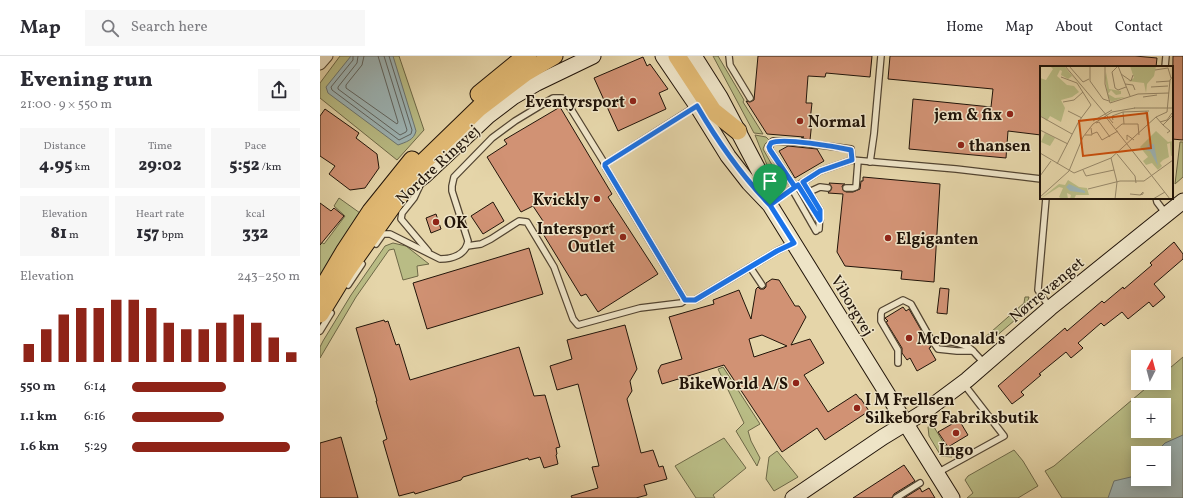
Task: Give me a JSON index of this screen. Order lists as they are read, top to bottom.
{
  "streets": {
    "main road": ["Nordre Ringvej"],
    "street": ["Nørrevænget", "Viborgvej"]
  },
  "crossings": [
    ["Nørrevænget", "Viborgvej"]
  ],
  "places": [
    "Eventyrsport",
    "jem & fix",
    "Normal",
    "thansen",
    "Kvickly",
    "OK",
    "Intersport Outlet",
    "Elgiganten",
    "McDonald's",
    "BikeWorld A/S",
    "I M Frellsen Silkeborg Fabriksbutik",
    "Ingo"
  ],
  "north": "top",
  "page": {
    "header": "Map",
    "search": "Search here",
    "nav": [
      "Home",
      "Map",
      "About",
      "Contact"
    ],
    "heading": ["Evening run", "21:00 · 9 × 550 m"],
    "stats": [
      ["Distance", "4.95 km"],
      ["Time", "29:02"],
      ["Pace", "5:52 /km"],
      ["Elevation", "81 m"],
      ["Heart rate", "157 bpm"],
      ["kcal", "332"]
    ],
    "chart": ["Elevation", "243–250 m"],
    "map_buttons": ["+", "−"],
    "list": [
      {
        "name": "550 m",
        "note": "6:14"
      },
      {
        "name": "1.1 km",
        "note": "6:16"
      },
      {
        "name": "1.6 km",
        "note": "5:29"
      }
    ]
  }
}
